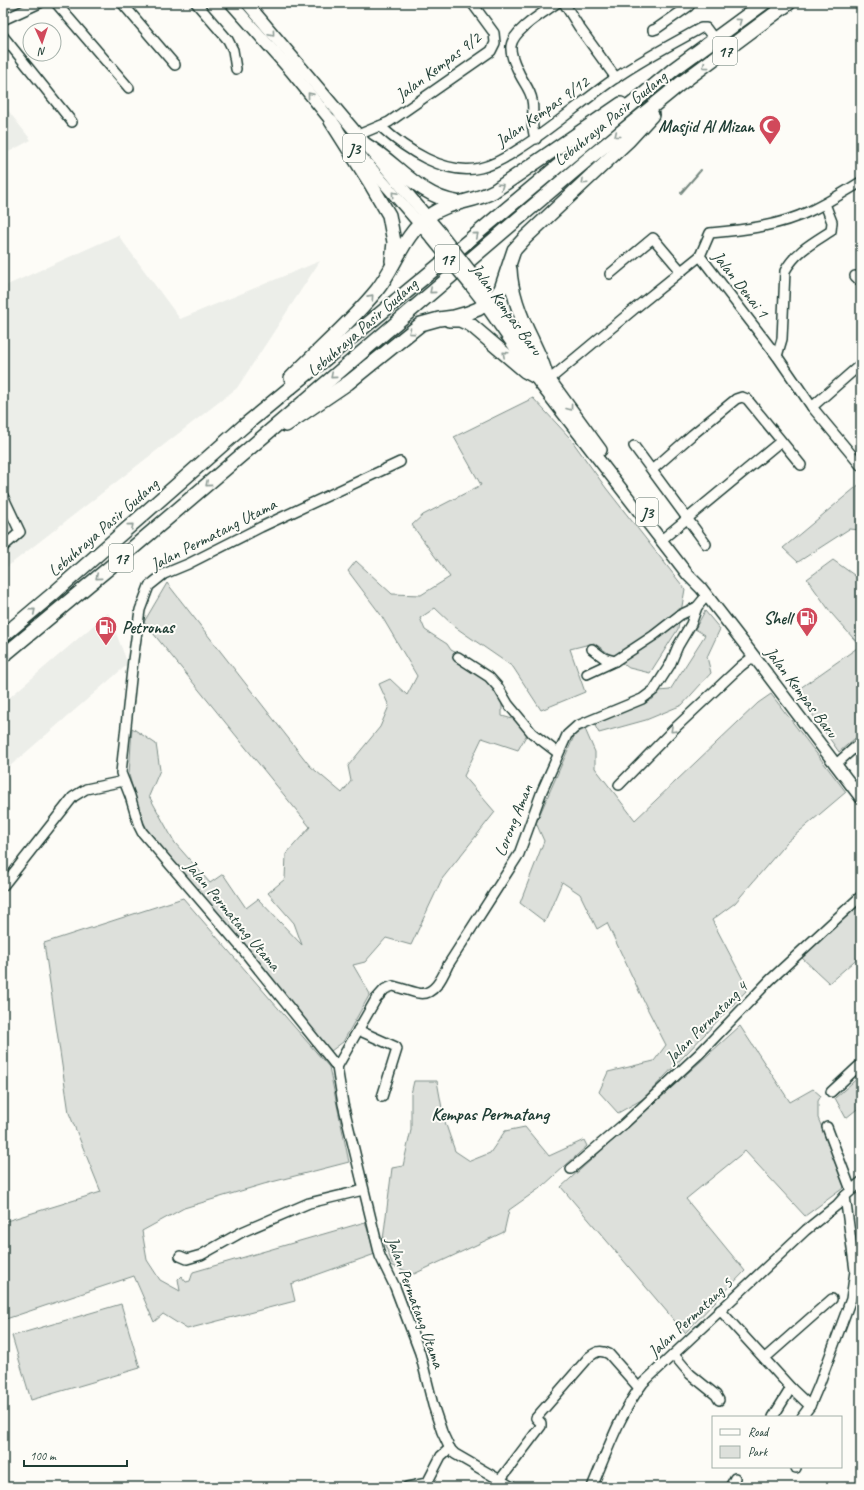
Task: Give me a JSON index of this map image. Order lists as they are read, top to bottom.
{
  "streets": {
    "highway": ["17", "Lebuhraya Pasir Gudang"],
    "main road": ["J3", "Jalan Kempas Baru"],
    "street": [
      "Jalan Kempas 9/2",
      "Jalan Kempas 9/12",
      "Jalan Denai 1",
      "Jalan Permatang Utama",
      "Lorong Aman",
      "Jalan Permatang 4",
      "Jalan Permatang 5"
    ]
  },
  "crossings": [
    ["Jalan Kempas 9/2", "Jalan Kempas 9/12"],
    ["Jalan Kempas 9/2", "Jalan Kempas Baru"],
    ["Jalan Kempas 9/12", "Lebuhraya Pasir Gudang"],
    ["Jalan Denai 1", "Jalan Kempas Baru"],
    ["Jalan Kempas Baru", "Lorong Aman"],
    ["Jalan Permatang Utama", "Lorong Aman"]
  ],
  "districts": ["Kempas Permatang"],
  "places": {
    "mosque": ["Masjid Al Mizan"],
    "fuel station": ["Shell", "Petronas"]
  },
  "legend": ["Road", "Park"],
  "scale_bar": "100 m",
  "north": "bottom"
}
